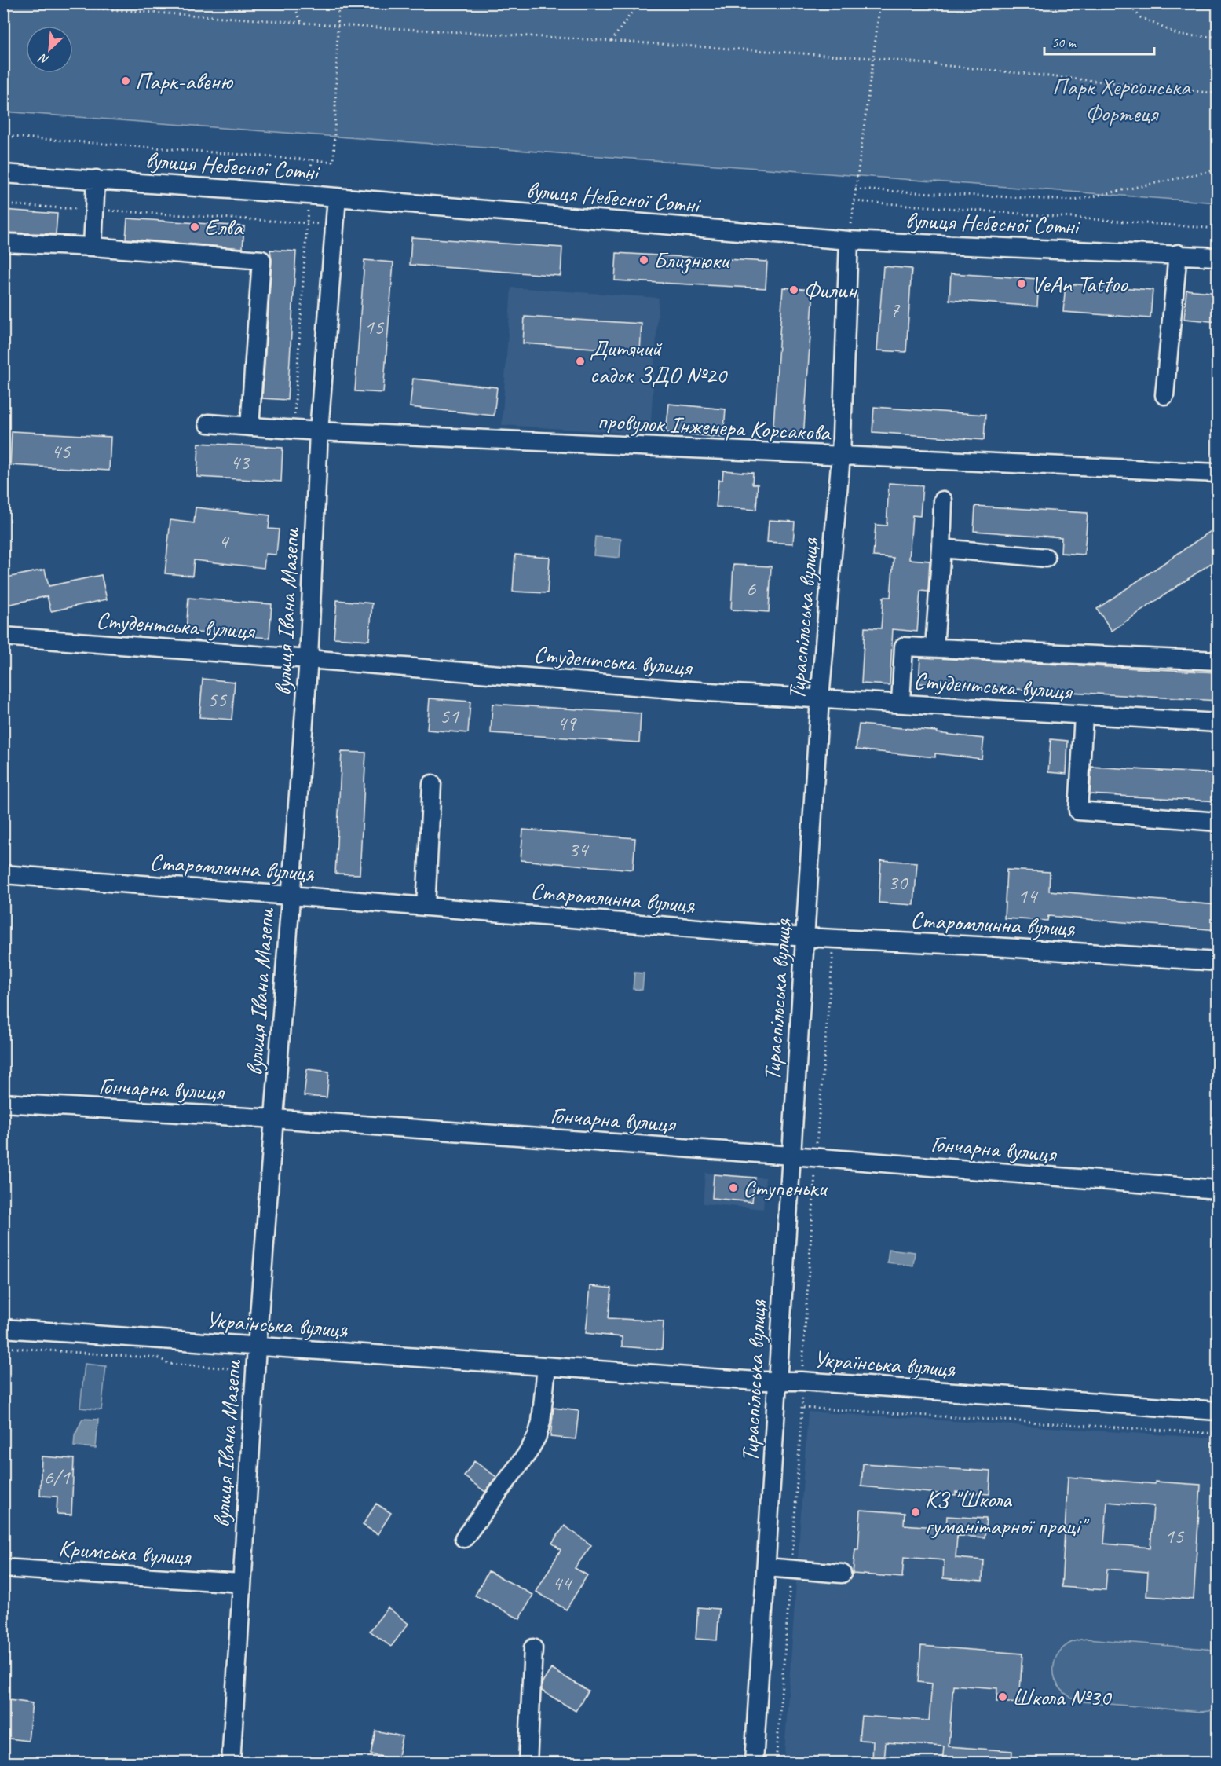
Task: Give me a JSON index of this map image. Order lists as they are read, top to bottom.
{
  "streets": {
    "street": [
      "вулиця Небесної Сотні",
      "провулок Інженера Корсакова",
      "вулиця Івана Мазепи",
      "Тираспільська вулиця",
      "Студентська вулиця",
      "Старомлинна вулиця",
      "Гончарна вулиця",
      "Українська вулиця",
      "Кримська вулиця"
    ]
  },
  "crossings": [
    ["вулиця Небесної Сотні", "вулиця Івана Мазепи"],
    ["вулиця Небесної Сотні", "Тираспільська вулиця"],
    ["провулок Інженера Корсакова", "вулиця Івана Мазепи"],
    ["провулок Інженера Корсакова", "Тираспільська вулиця"],
    ["вулиця Івана Мазепи", "Студентська вулиця"],
    ["вулиця Івана Мазепи", "Старомлинна вулиця"],
    ["вулиця Івана Мазепи", "Гончарна вулиця"],
    ["вулиця Івана Мазепи", "Українська вулиця"],
    ["вулиця Івана Мазепи", "Кримська вулиця"],
    ["Тираспільська вулиця", "Студентська вулиця"],
    ["Тираспільська вулиця", "Старомлинна вулиця"],
    ["Тираспільська вулиця", "Гончарна вулиця"],
    ["Тираспільська вулиця", "Українська вулиця"]
  ],
  "parks": ["Парк Херсонська Фортеця"],
  "places": [
    "Парк-авеню",
    "Елва",
    "Близнюки",
    "VeAn Tattoo",
    "Филин",
    "Дитячий садок ЗДО №20",
    "Ступеньки",
    "КЗ \"Школа гуманітарної праці\"",
    "Школа №30"
  ],
  "house_numbers": [
    "7",
    "15",
    "45",
    "43",
    "4",
    "6",
    "55",
    "51",
    "49",
    "34",
    "30",
    "14",
    "6/1",
    "15",
    "44"
  ],
  "scale_bar": "50 m",
  "north": "bottom left"
}
